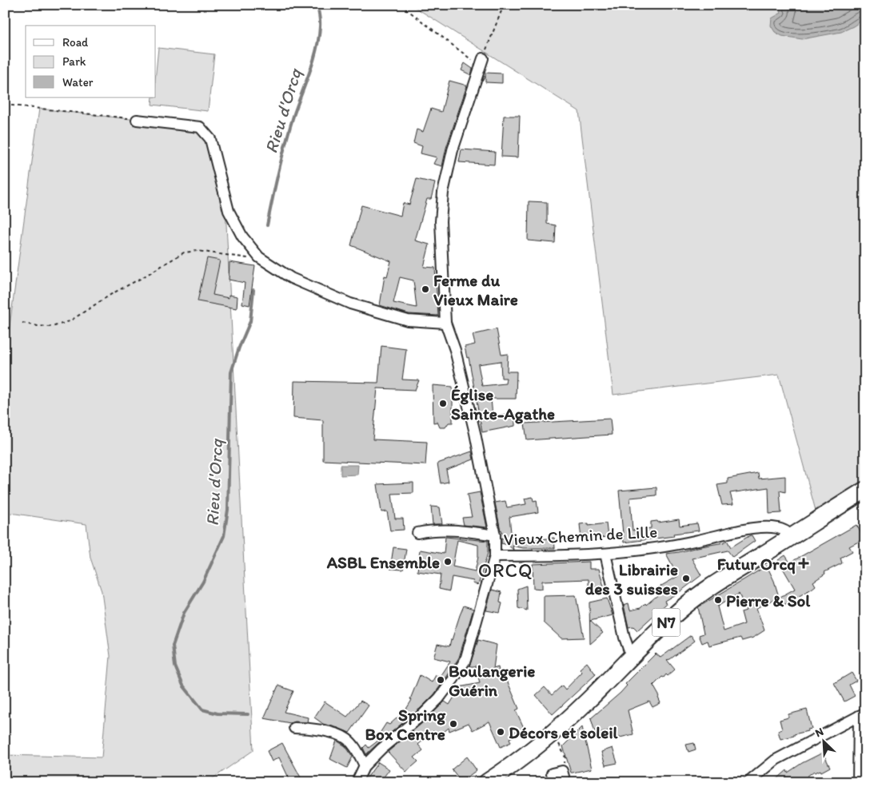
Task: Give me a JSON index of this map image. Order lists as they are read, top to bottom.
{
  "streets": {
    "main road": ["N7"],
    "street": ["Vieux Chemin de Lille"]
  },
  "crossings": [
    ["Vieux Chemin de Lille", "N7"]
  ],
  "districts": ["ORCQ"],
  "water": ["Rieu d'Orcq"],
  "places": {
    "other": [
      "Ferme du Vieux Maire",
      "Église Sainte-Agathe",
      "ASBL Ensemble",
      "Librairie des 3 suisses",
      "Pierre & Sol",
      "Boulangerie Guérin",
      "Spring Box Centre",
      "Décors et soleil"
    ],
    "health": ["Futur Orcq"]
  },
  "legend": ["Road", "Park", "Water"],
  "north": "top left"
}
